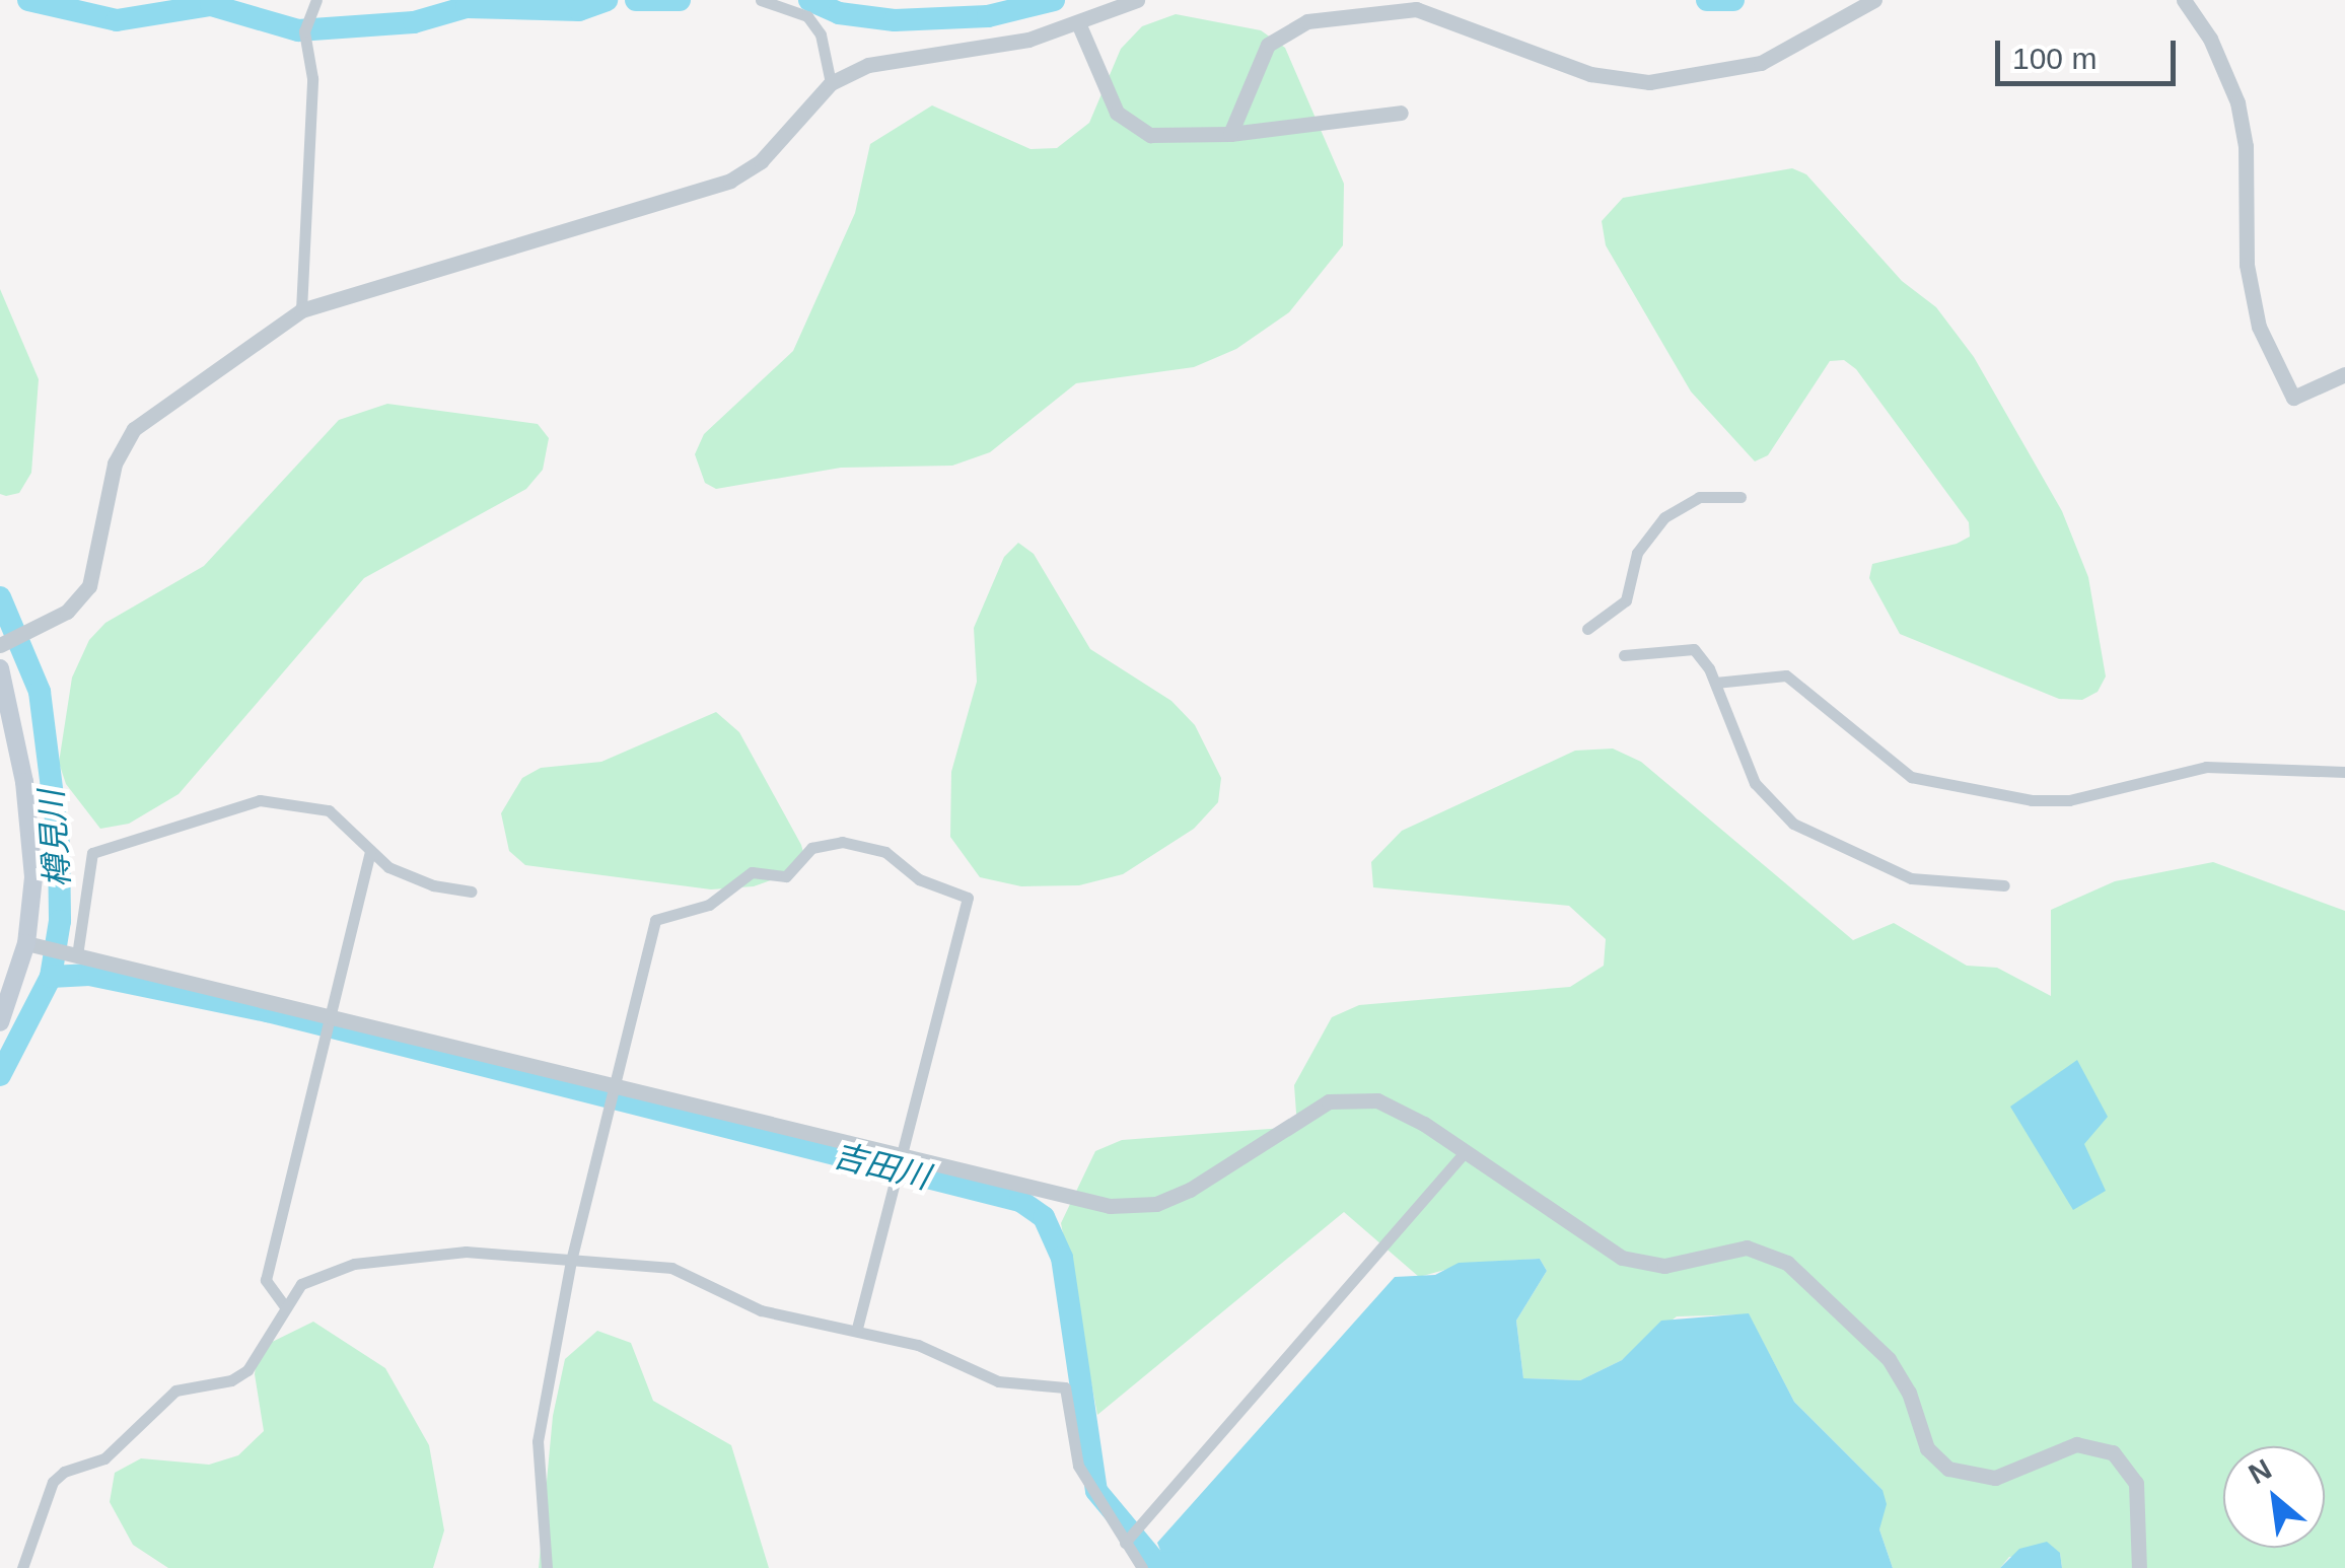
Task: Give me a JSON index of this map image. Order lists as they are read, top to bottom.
{
  "water": ["樽見川", "吉田川"],
  "scale_bar": "100 m",
  "north": "top left"
}
